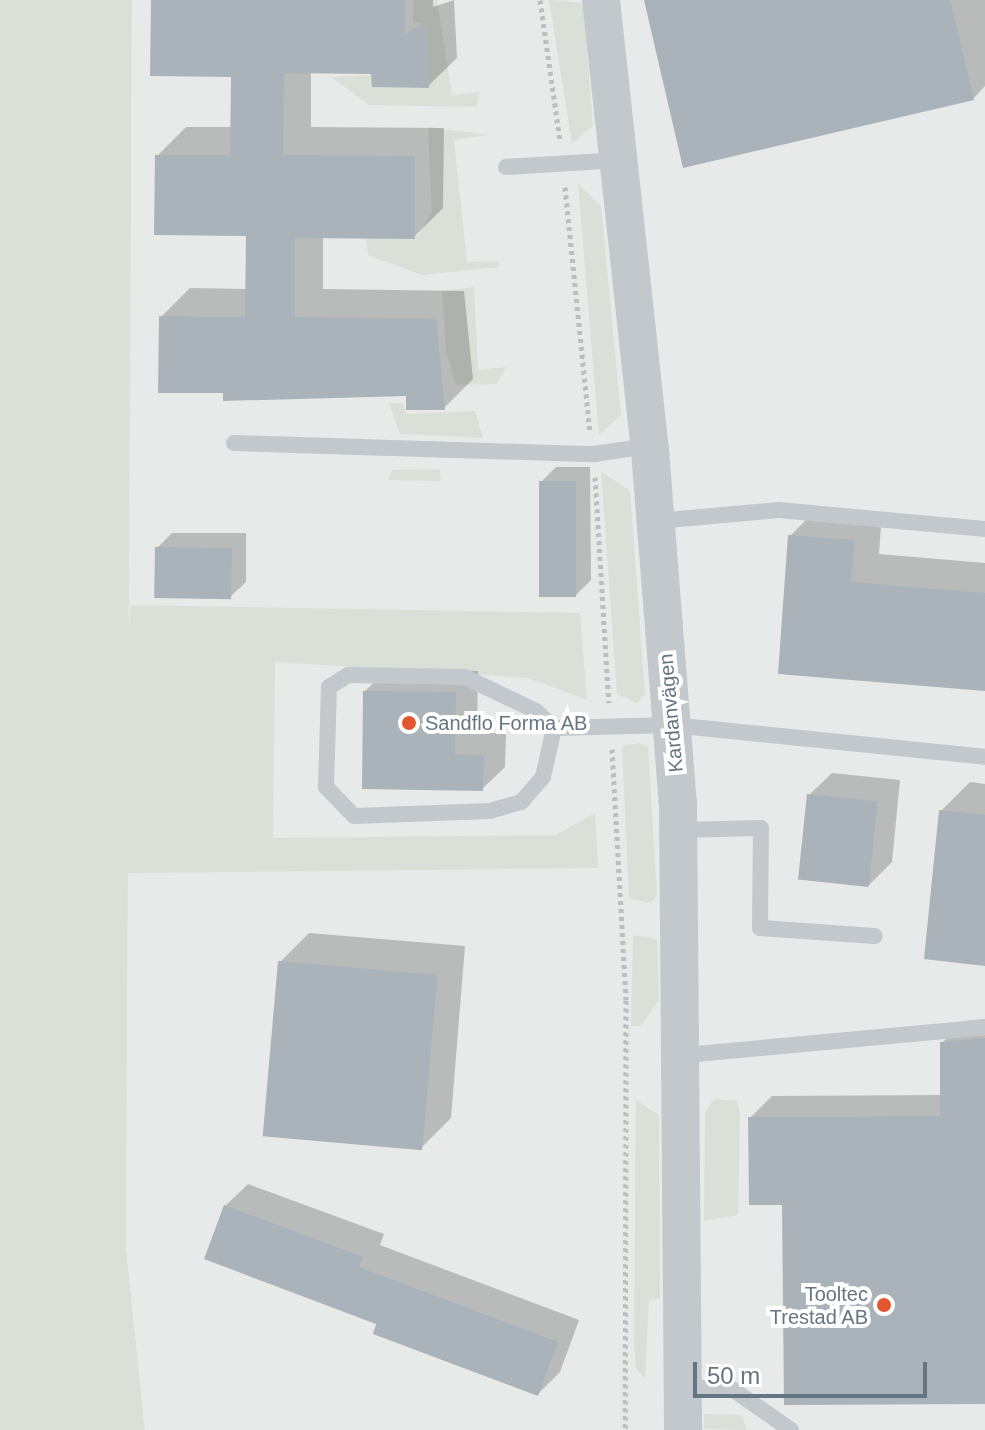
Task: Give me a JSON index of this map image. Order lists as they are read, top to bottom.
{
  "streets": {
    "street": ["Kardanvägen"]
  },
  "places": ["Sandflo Forma AB", "Tooltec Trestad AB"],
  "scale_bar": "50 m"
}
